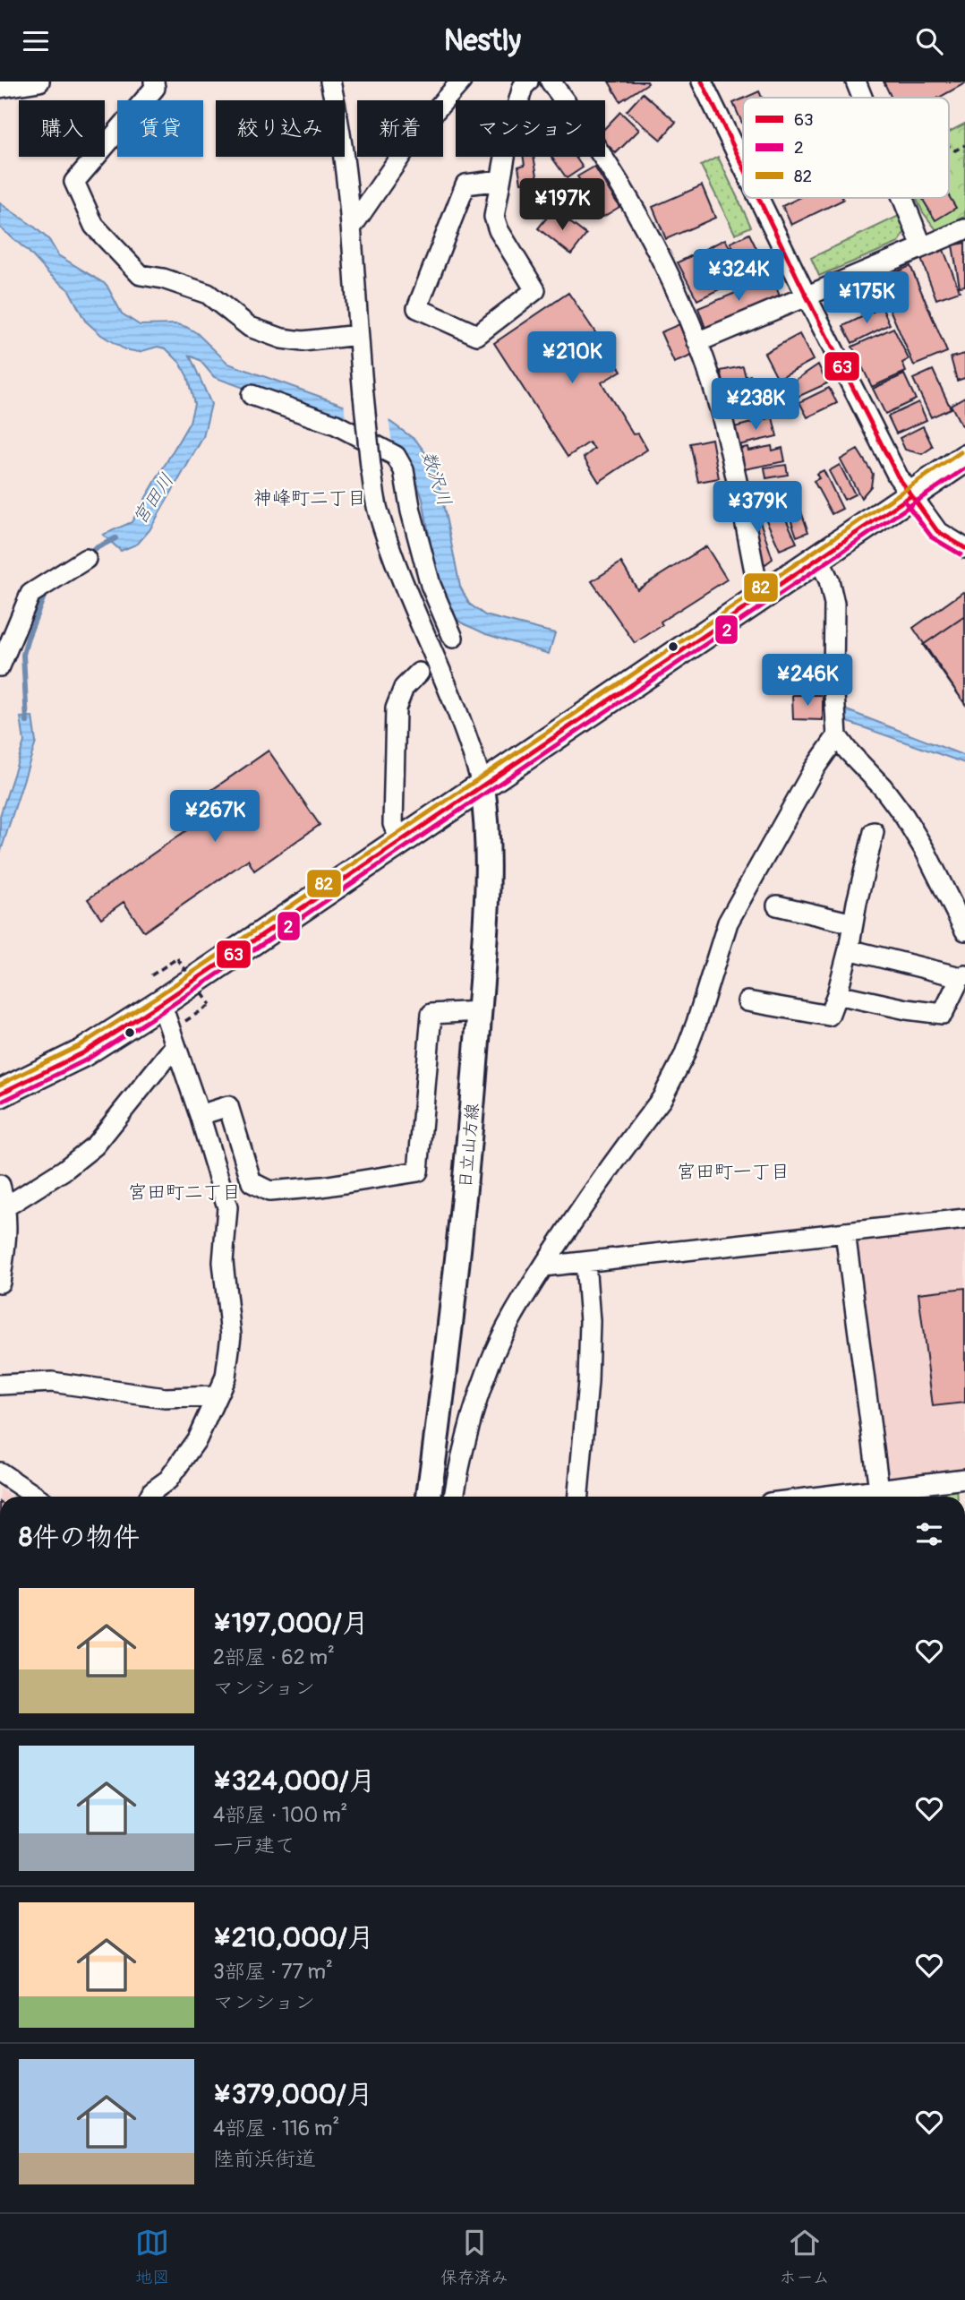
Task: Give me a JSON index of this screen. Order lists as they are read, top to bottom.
{
  "streets": {
    "main road": ["日立山方線"]
  },
  "districts": ["神峰町二丁目", "宮田町一丁目", "宮田町二丁目"],
  "water": ["数沢川", "宮田川"],
  "lines": ["transit line 63", "transit line 82", "transit line 2"],
  "legend": ["63", "2", "82"],
  "page": {
    "header": "Nestly",
    "chip": [
      "購入",
      "賃貸",
      "絞り込み",
      "新着",
      "マンション"
    ],
    "price": [
      "¥197K",
      "¥324K",
      "¥175K",
      "¥210K",
      "¥238K",
      "¥379K",
      "¥246K",
      "¥267K"
    ],
    "heading": "8件の物件",
    "list": [
      {
        "name": "¥197,000/月",
        "note": "2部屋 · 62 m² · マンション"
      },
      {
        "name": "¥324,000/月",
        "note": "4部屋 · 100 m² · 一戸建て"
      },
      {
        "name": "¥210,000/月",
        "note": "3部屋 · 77 m² · マンション"
      },
      {
        "name": "¥379,000/月",
        "note": "4部屋 · 116 m² · 陸前浜街道"
      }
    ],
    "tabs": ["地図", "保存済み", "ホーム"]
  }
}
